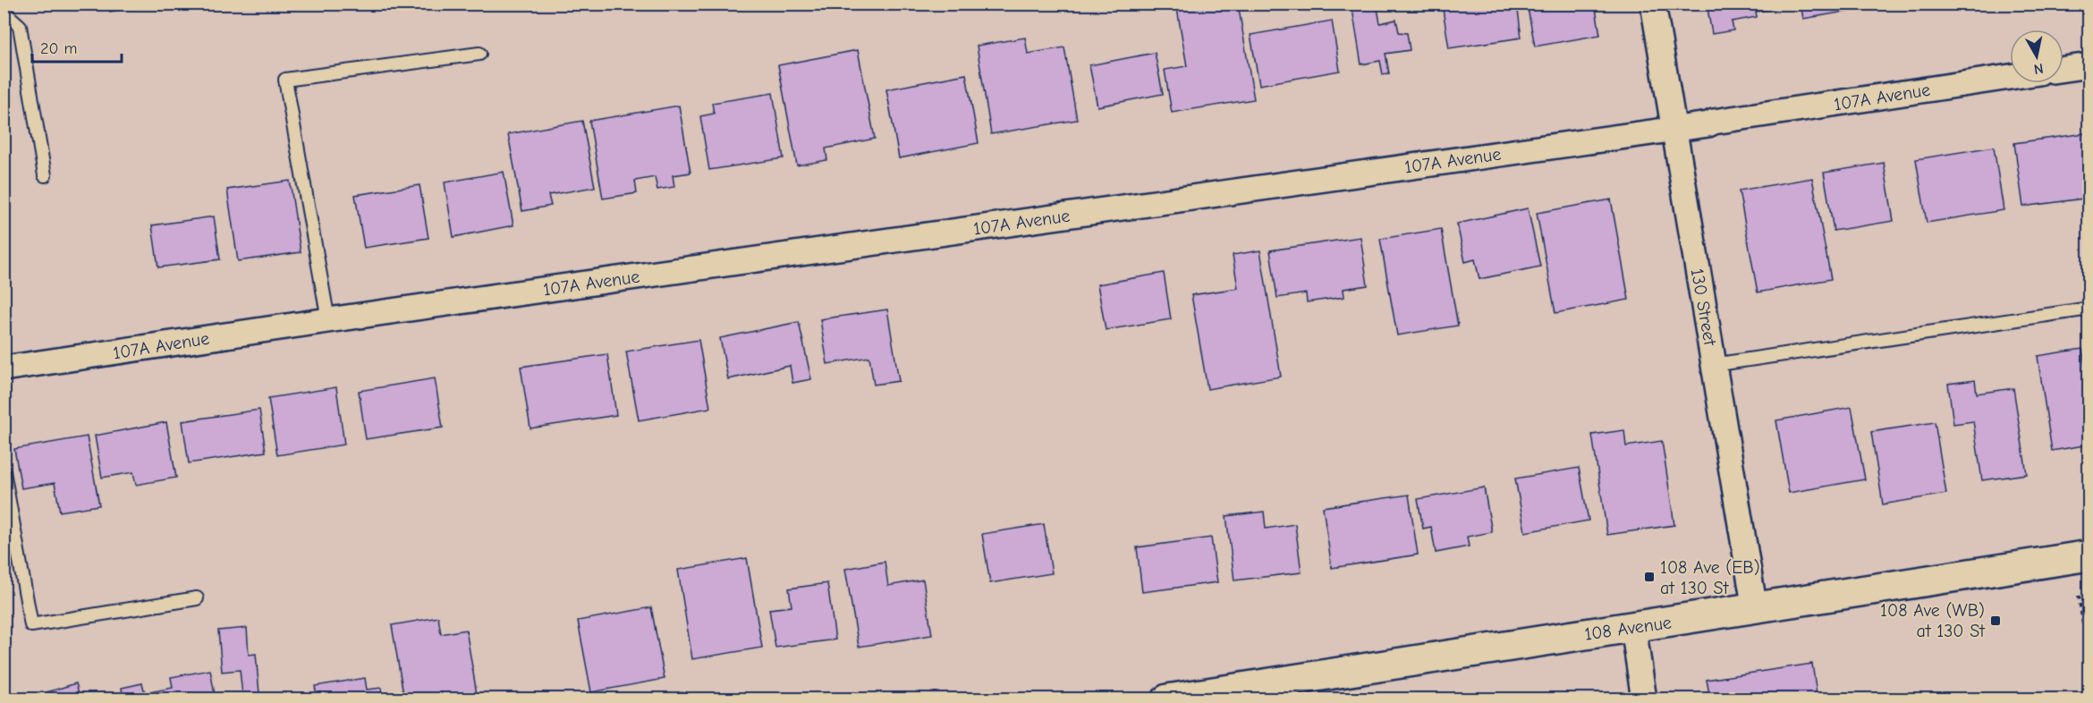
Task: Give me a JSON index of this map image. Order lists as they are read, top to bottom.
{
  "streets": {
    "main road": ["108 Avenue"],
    "street": ["107A Avenue", "130 Street"]
  },
  "crossings": [
    ["107A Avenue", "130 Street"],
    ["130 Street", "108 Avenue"]
  ],
  "places": {
    "transit": ["108 Ave (EB) at 130 St", "108 Ave (WB) at 130 St"]
  },
  "scale_bar": "20 m",
  "north": "bottom"
}
